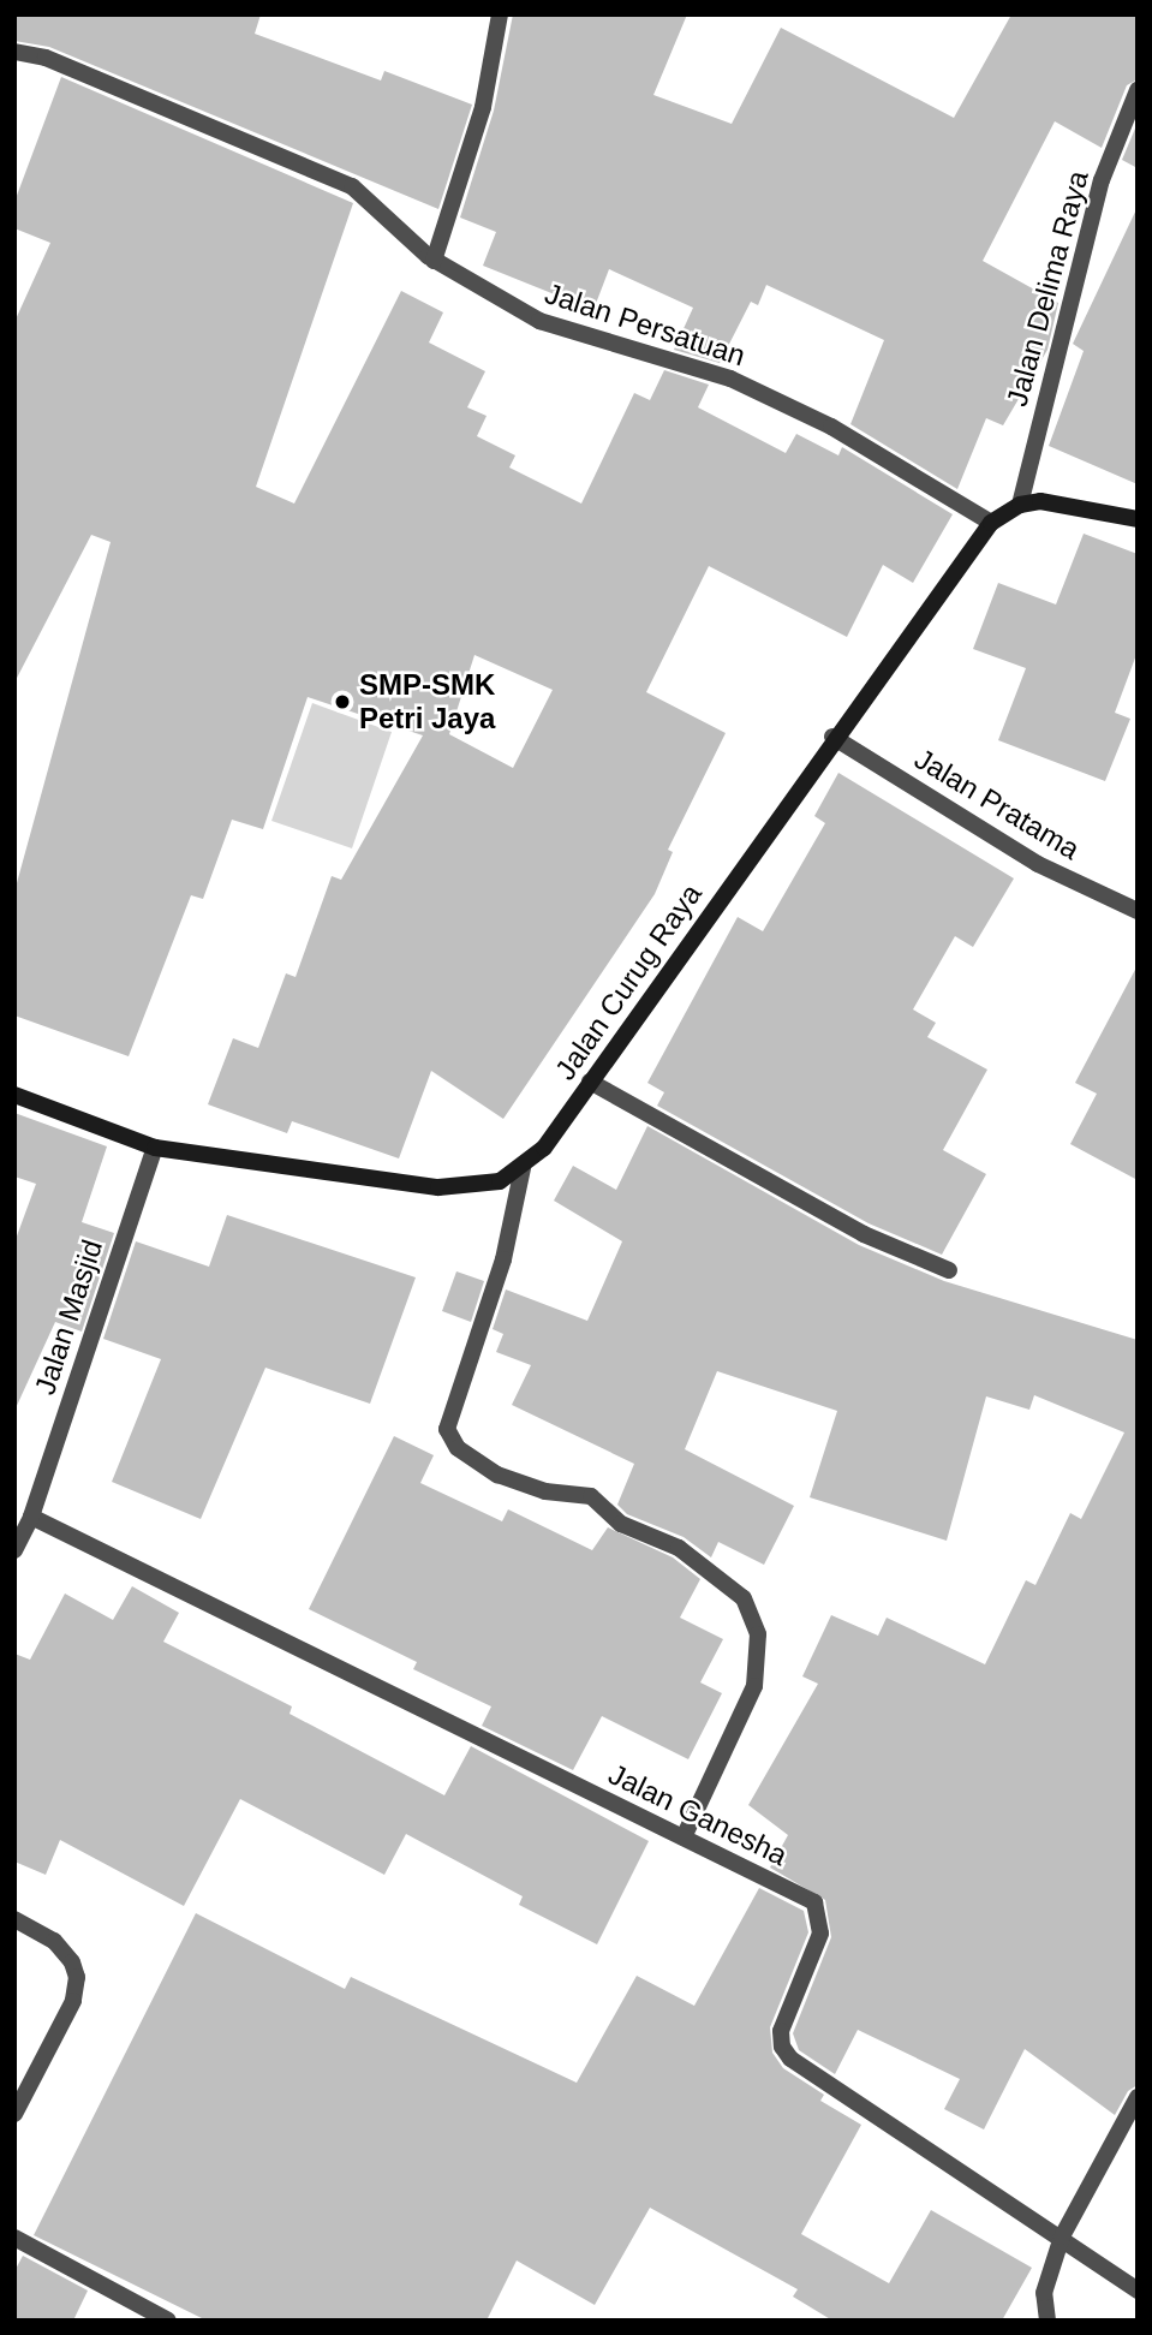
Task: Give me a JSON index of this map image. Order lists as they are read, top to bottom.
{
  "streets": {
    "street": [
      "Jalan Delima Raya",
      "Jalan Persatuan",
      "Jalan Pratama",
      "Jalan Curug Raya",
      "Jalan Masjid",
      "Jalan Ganesha"
    ]
  },
  "crossings": [
    ["Jalan Delima Raya", "Jalan Curug Raya"],
    ["Jalan Persatuan", "Jalan Curug Raya"],
    ["Jalan Pratama", "Jalan Curug Raya"],
    ["Jalan Curug Raya", "Jalan Masjid"],
    ["Jalan Masjid", "Jalan Ganesha"]
  ],
  "places": ["SMP-SMK Petri Jaya"]
}
